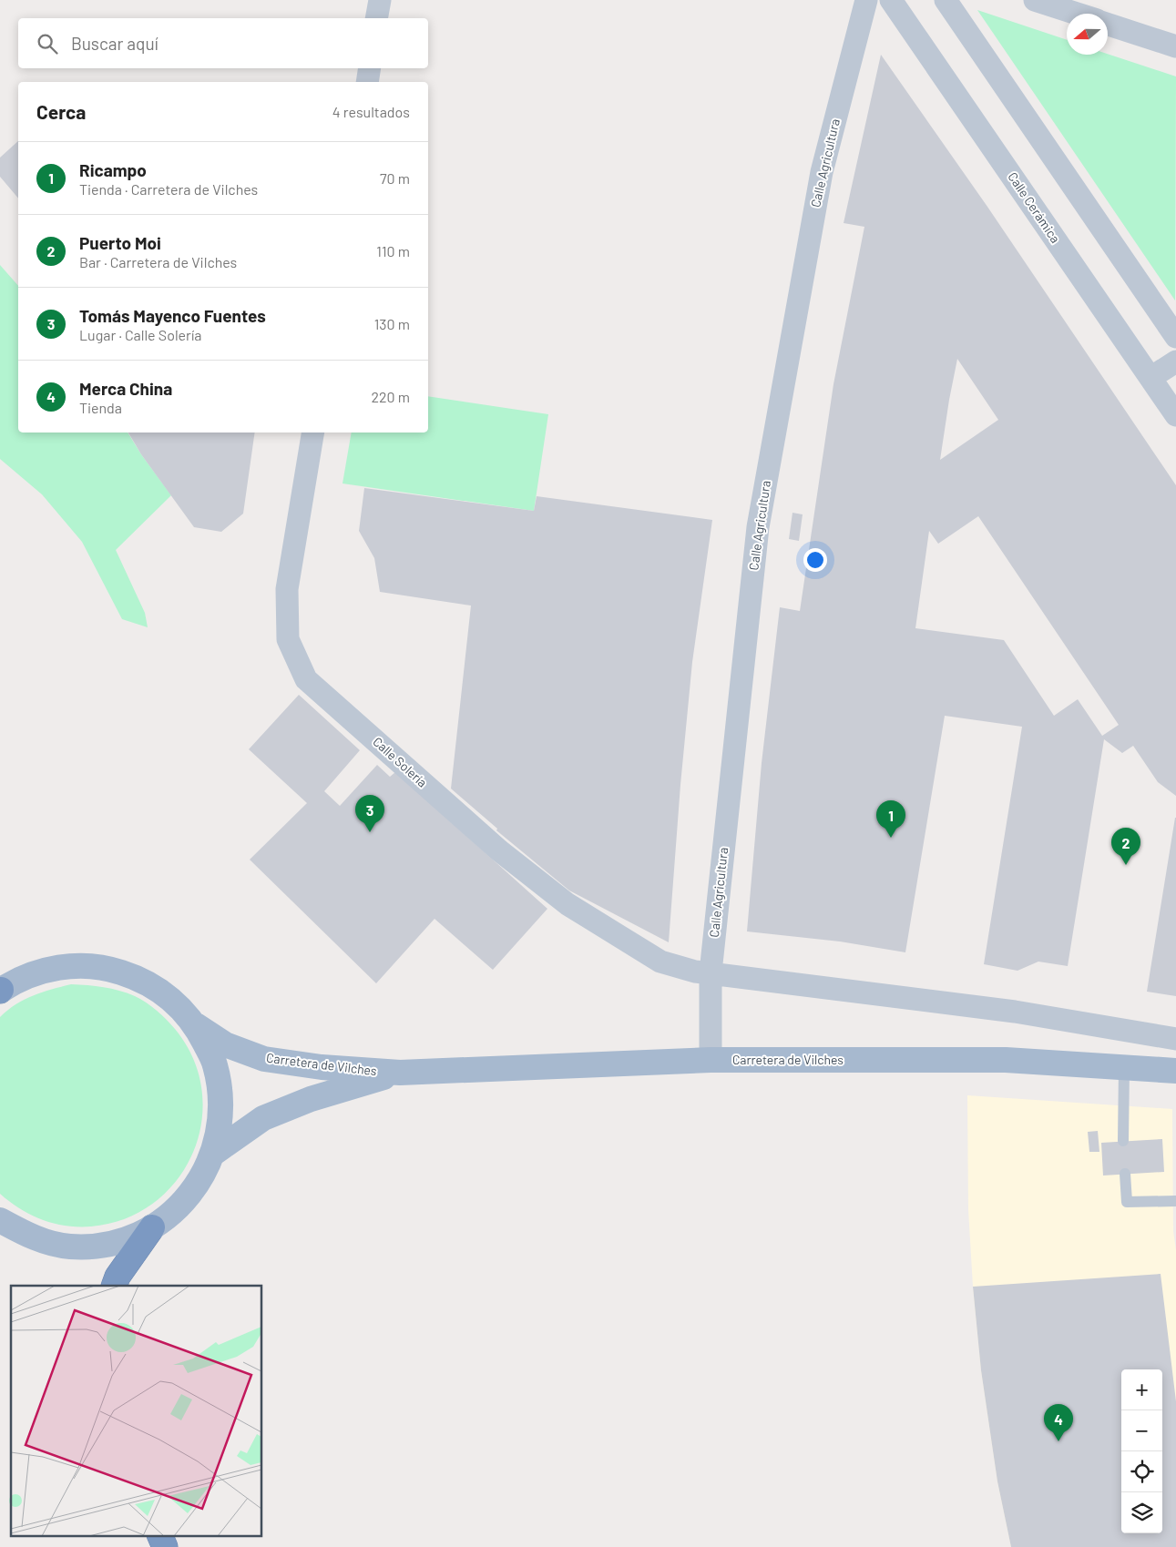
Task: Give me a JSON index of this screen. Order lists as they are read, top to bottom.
{
  "streets": {
    "main road": ["Carretera de Vilches"],
    "street": ["Calle Agricultura", "Calle Cerámica", "Calle Solería"]
  },
  "crossings": [
    ["Calle Agricultura", "Calle Solería"],
    ["Calle Agricultura", "Carretera de Vilches"]
  ],
  "north": "left",
  "page": {
    "search": "Buscar aquí",
    "heading": ["Cerca", "4 resultados"],
    "list": [
      {
        "mark": "1",
        "name": "Ricampo",
        "note": "Tienda · Carretera de Vilches",
        "value": "70 m"
      },
      {
        "mark": "2",
        "name": "Puerto Moi",
        "note": "Bar · Carretera de Vilches",
        "value": "110 m"
      },
      {
        "mark": "3",
        "name": "Tomás Mayenco Fuentes",
        "note": "Lugar · Calle Solería",
        "value": "130 m"
      },
      {
        "mark": "4",
        "name": "Merca China",
        "note": "Tienda",
        "value": "220 m"
      }
    ],
    "pins": [
      "3",
      "1",
      "2",
      "4"
    ],
    "map_buttons": ["+", "−"]
  }
}
